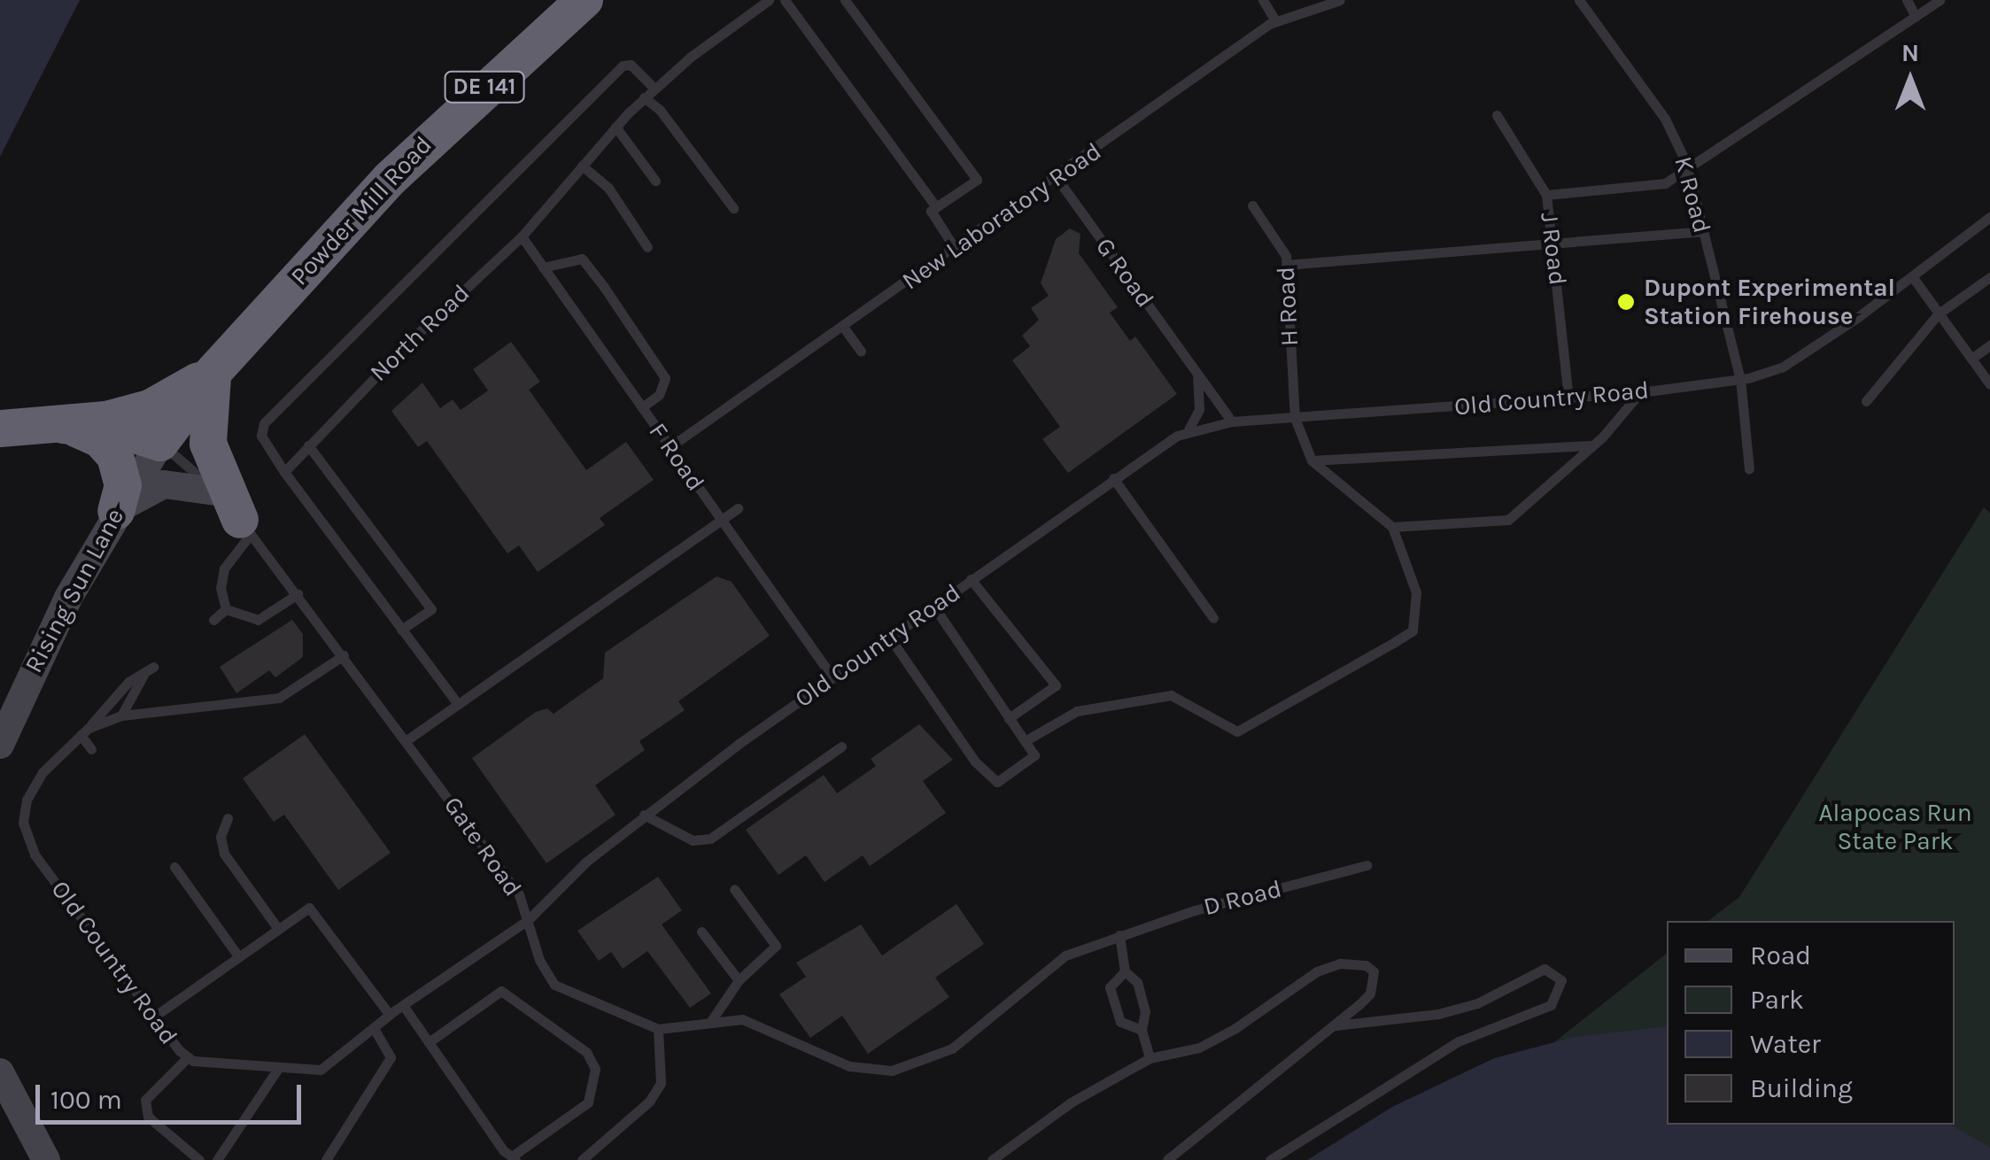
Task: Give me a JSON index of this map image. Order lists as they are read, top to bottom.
{
  "streets": {
    "highway": ["DE 141", "Powder Mill Road"],
    "street": ["Rising Sun Lane"],
    "lane": [
      "K Road",
      "New Laboratory Road",
      "J Road",
      "G Road",
      "H Road",
      "North Road",
      "Old Country Road",
      "F Road",
      "Gate Road",
      "D Road"
    ]
  },
  "crossings": [
    ["DE 141", "Powder Mill Road"],
    ["DE 141", "Rising Sun Lane"],
    ["DE 141", "Gate Road"],
    ["K Road", "Old Country Road"],
    ["Powder Mill Road", "Rising Sun Lane"],
    ["Powder Mill Road", "Gate Road"],
    ["New Laboratory Road", "G Road"],
    ["New Laboratory Road", "F Road"],
    ["J Road", "Old Country Road"],
    ["G Road", "Old Country Road"],
    ["H Road", "Old Country Road"],
    ["North Road", "F Road"],
    ["Old Country Road", "F Road"],
    ["Old Country Road", "Gate Road"],
    ["Rising Sun Lane", "Gate Road"]
  ],
  "parks": ["Alapocas Run State Park"],
  "places": ["Dupont Experimental Station Firehouse"],
  "legend": [
    "Road",
    "Park",
    "Water",
    "Building"
  ],
  "scale_bar": "100 m",
  "north": "top"
}
